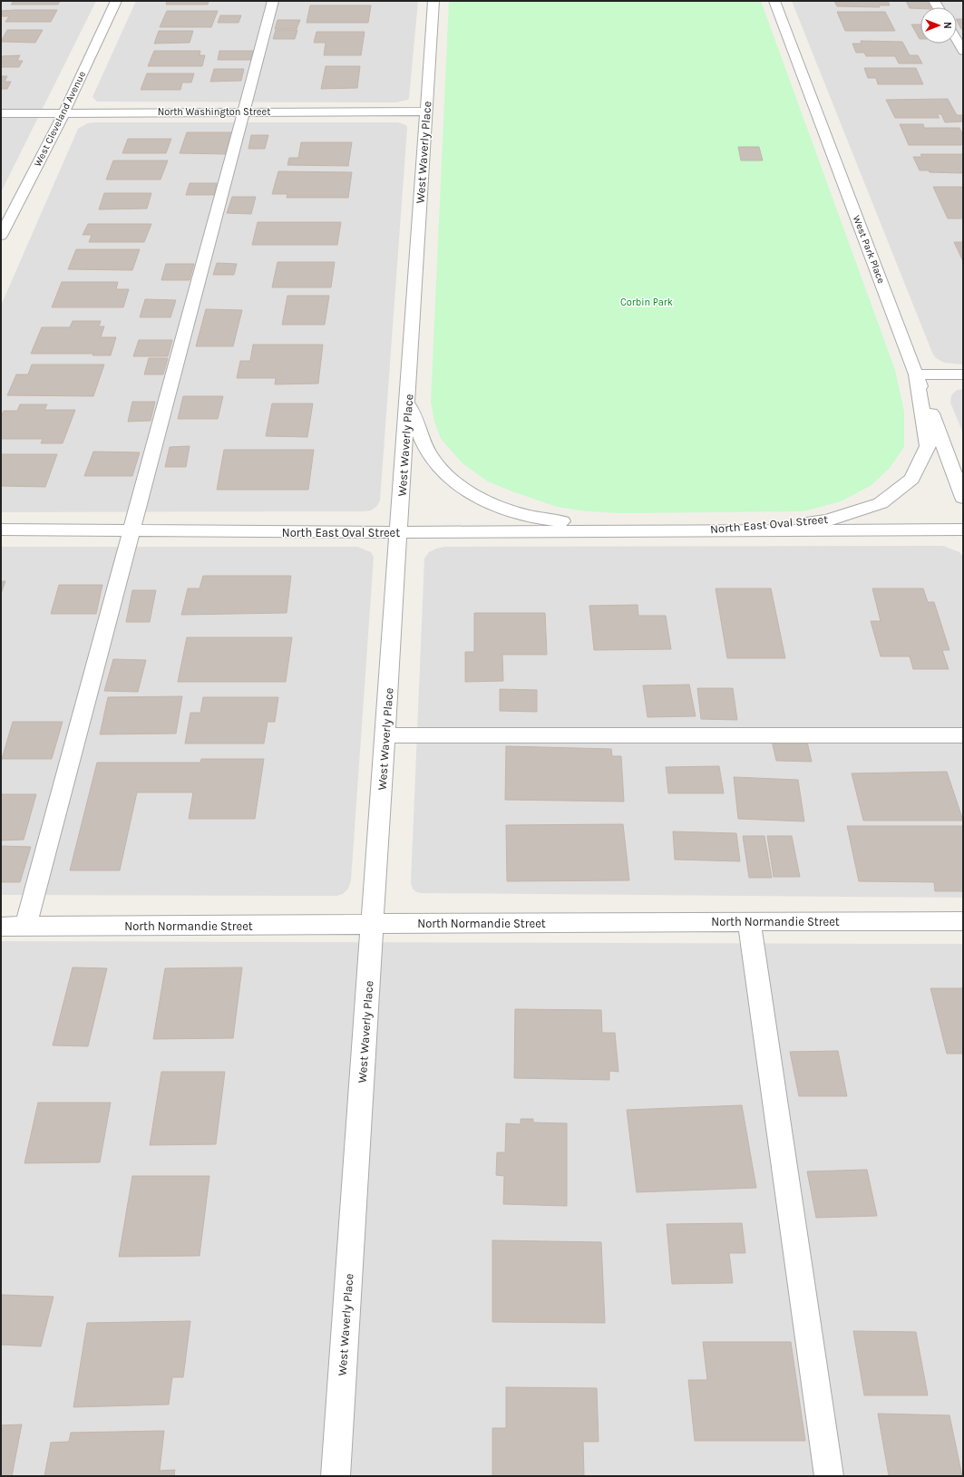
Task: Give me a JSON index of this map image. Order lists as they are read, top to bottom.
{
  "streets": {
    "street": [
      "North Washington Street",
      "West Cleveland Avenue",
      "West Waverly Place",
      "West Park Place",
      "North East Oval Street",
      "North Normandie Street"
    ]
  },
  "crossings": [
    ["North Washington Street", "West Cleveland Avenue"],
    ["North Washington Street", "West Waverly Place"],
    ["West Waverly Place", "North East Oval Street"],
    ["West Waverly Place", "North Normandie Street"],
    ["West Park Place", "North East Oval Street"]
  ],
  "parks": ["Corbin Park"],
  "north": "right"
}
